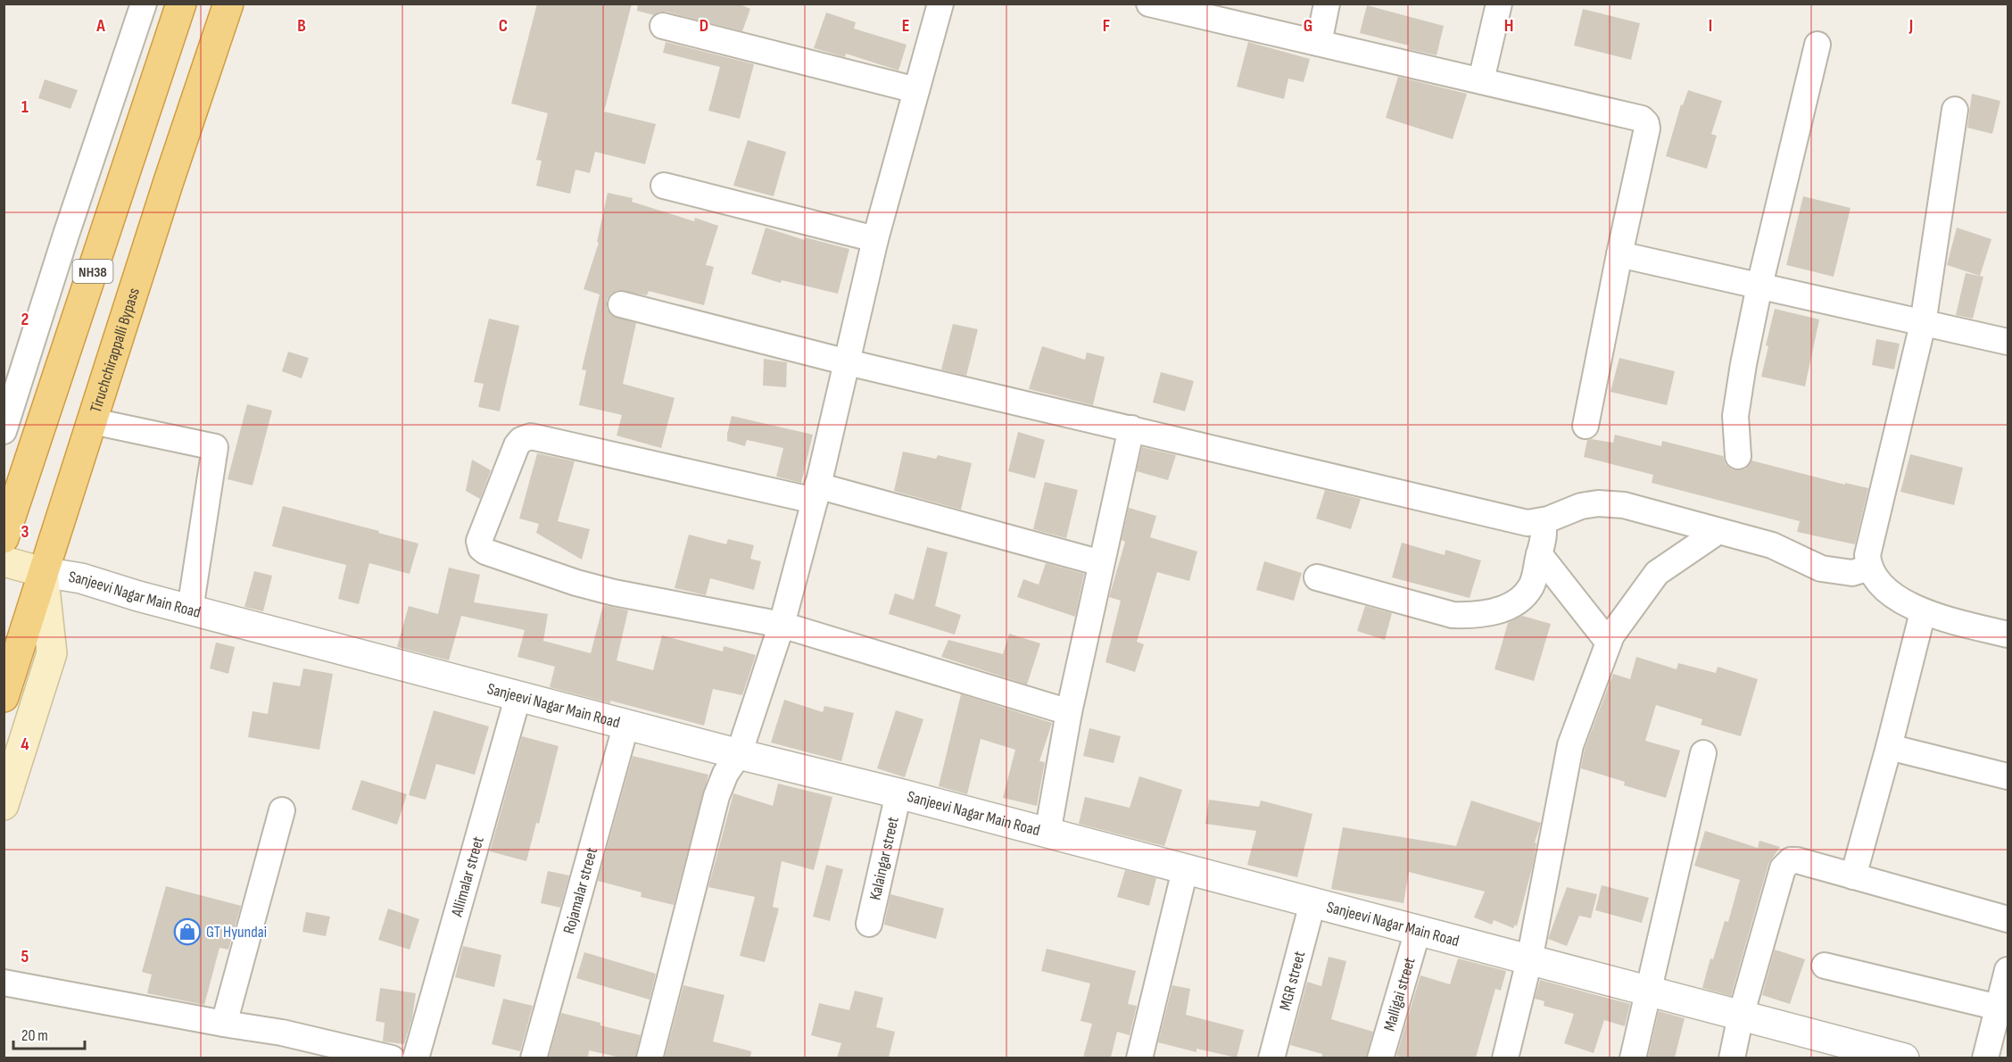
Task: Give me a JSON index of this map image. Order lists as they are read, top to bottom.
{
  "streets": {
    "highway": ["NH38", "Tiruchchirappalli Bypass"],
    "street": [
      "Sanjeevi Nagar Main Road",
      "Kalaingar street",
      "Allimalar street",
      "Rojamalar street",
      "MGR street",
      "Malligai street"
    ]
  },
  "crossings": [
    ["Tiruchchirappalli Bypass", "Sanjeevi Nagar Main Road"],
    ["Sanjeevi Nagar Main Road", "Kalaingar street"],
    ["Sanjeevi Nagar Main Road", "Allimalar street"],
    ["Sanjeevi Nagar Main Road", "Rojamalar street"],
    ["Sanjeevi Nagar Main Road", "MGR street"],
    ["Sanjeevi Nagar Main Road", "Malligai street"]
  ],
  "places": {
    "shop": ["GT Hyundai"]
  },
  "scale_bar": "20 m",
  "grid": {
    "columns": [
      "A",
      "B",
      "C",
      "D",
      "E",
      "F",
      "G",
      "H",
      "I",
      "J"
    ],
    "rows": [
      "1",
      "2",
      "3",
      "4",
      "5"
    ]
  }
}
